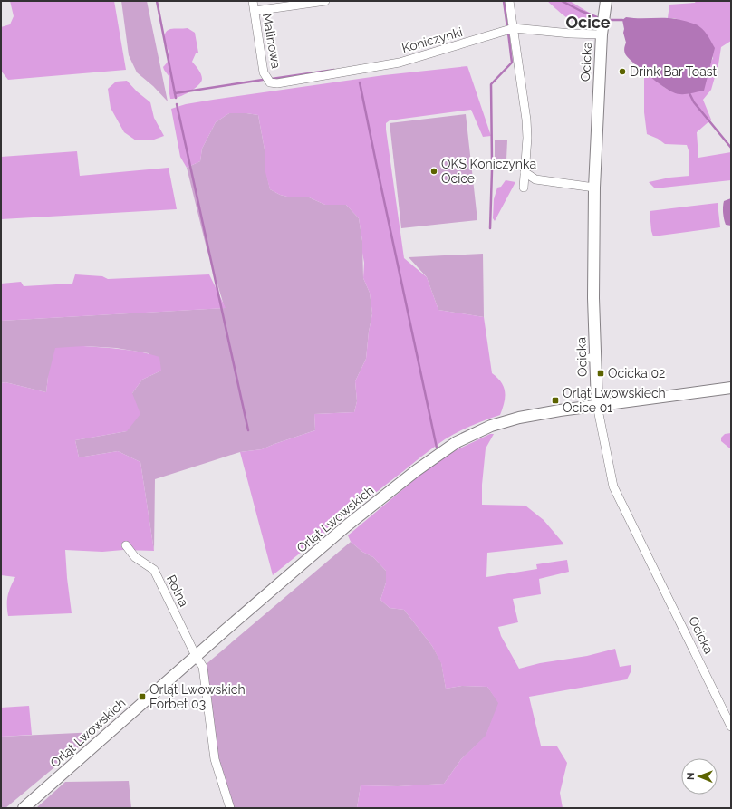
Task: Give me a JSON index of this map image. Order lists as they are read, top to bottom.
{
  "streets": {
    "street": [
      "Koniczynki",
      "Malinowa",
      "Ocicka",
      "Orląt Lwowskich",
      "Rolna"
    ]
  },
  "crossings": [
    ["Koniczynki", "Malinowa"],
    ["Koniczynki", "Ocicka"],
    ["Ocicka", "Orląt Lwowskich"],
    ["Orląt Lwowskich", "Rolna"]
  ],
  "districts": ["Ocice"],
  "places": {
    "other": ["Drink Bar Toast", "OKS Koniczynka Ocice"],
    "transit": ["Ocicka 02", "Orląt Lwowskiech Ocice 01", "Orląt Lwowskich Forbet 03"]
  },
  "north": "left"
}
